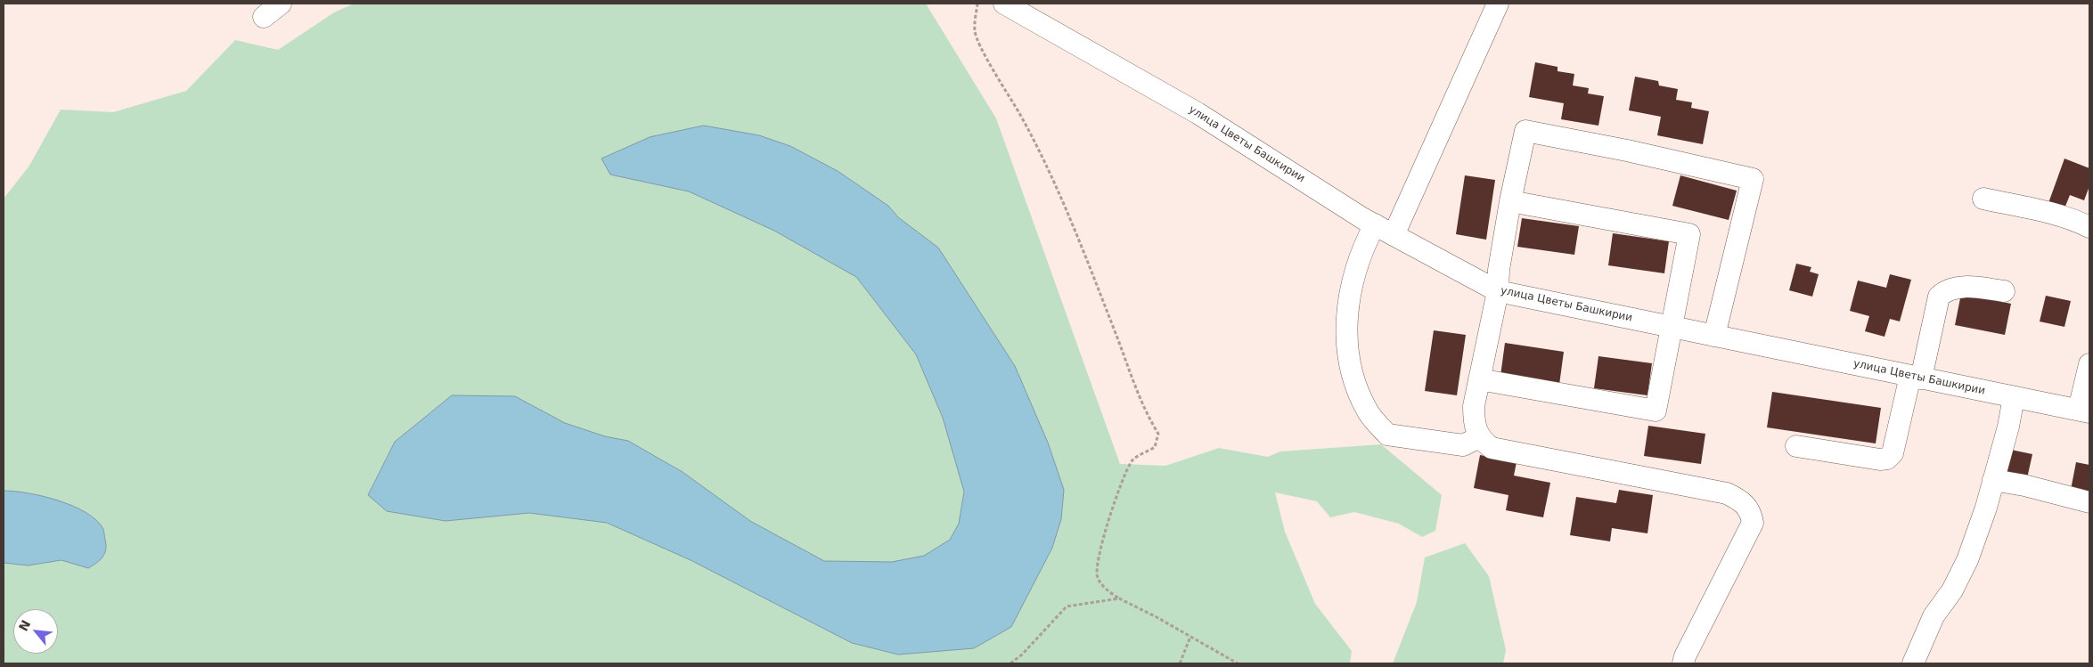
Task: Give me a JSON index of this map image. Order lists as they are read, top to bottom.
{
  "streets": {
    "street": ["улица Цветы Башкирии"]
  },
  "north": "top left"
}
